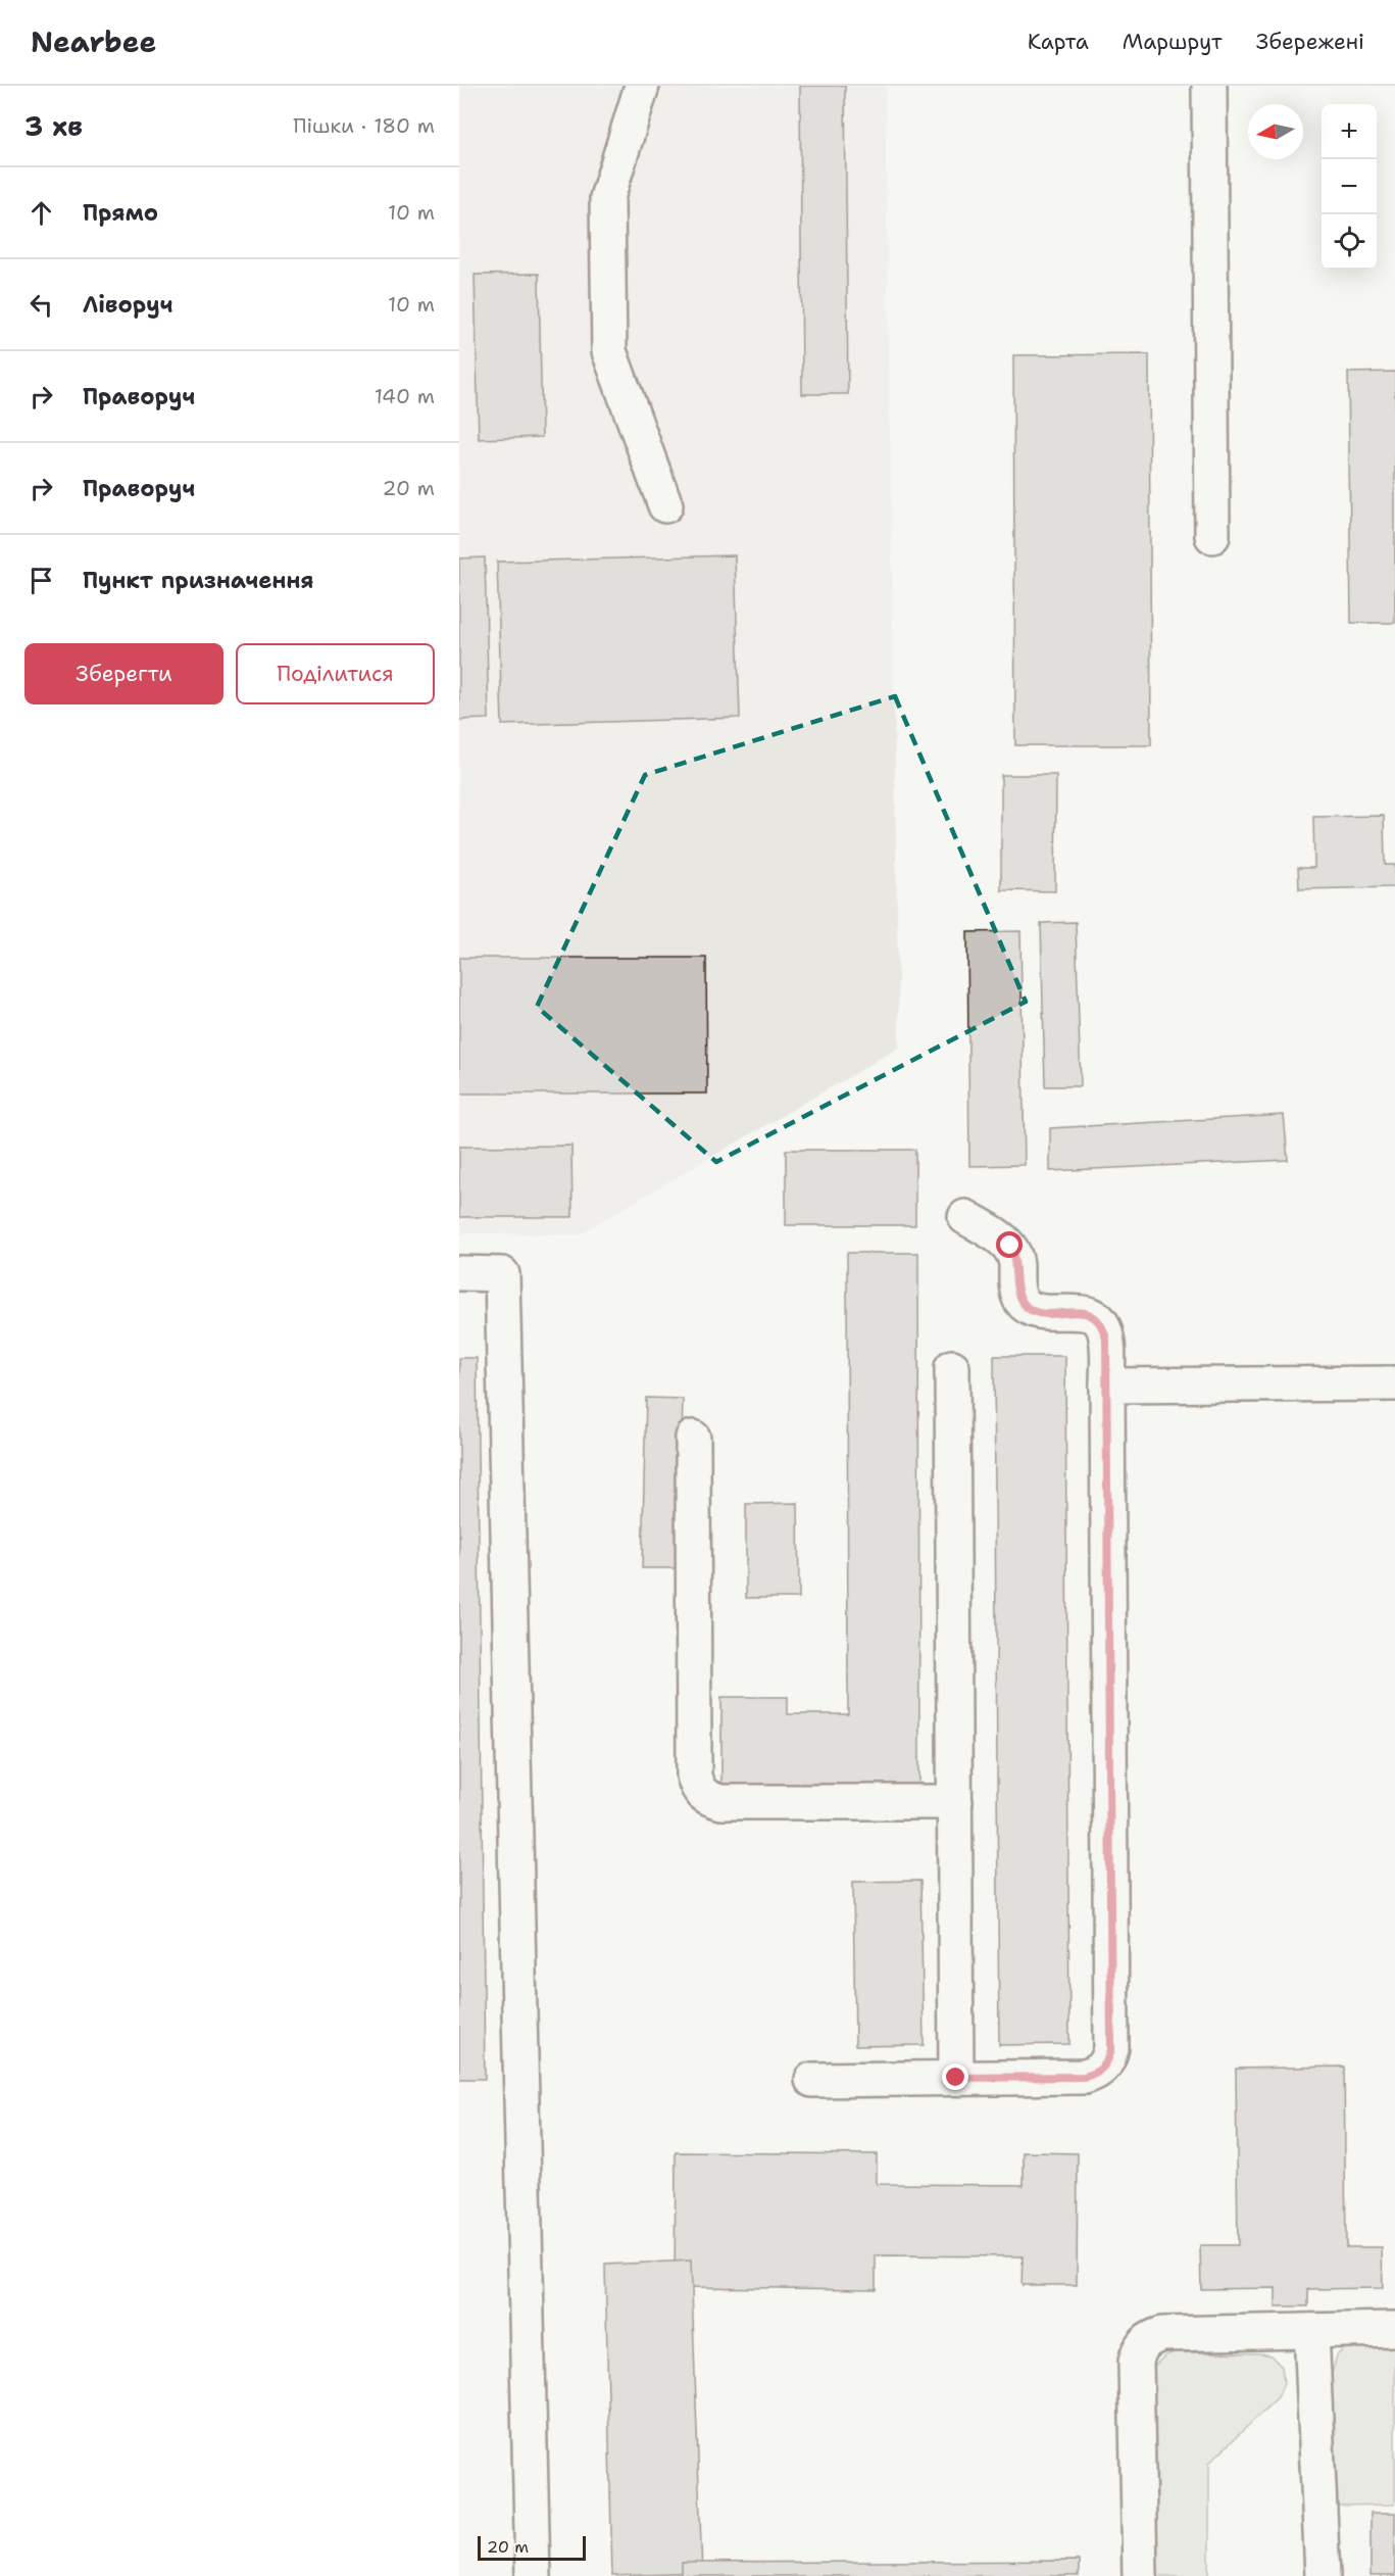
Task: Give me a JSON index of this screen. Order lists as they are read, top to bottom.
{
  "scale_bar": "20 m",
  "north": "left",
  "page": {
    "header": "Nearbee",
    "nav": ["Карта", "Маршрут", "Збережені"],
    "heading": ["3 хв", "Пішки · 180 m"],
    "map_buttons": ["+", "−"],
    "list": [
      ["Прямо", "10 m"],
      ["Ліворуч", "10 m"],
      ["Праворуч", "140 m"],
      ["Праворуч", "20 m"],
      "Пункт призначення"
    ],
    "buttons": ["Зберегти", "Поділитися"],
    "scale": "20 m"
  }
}
